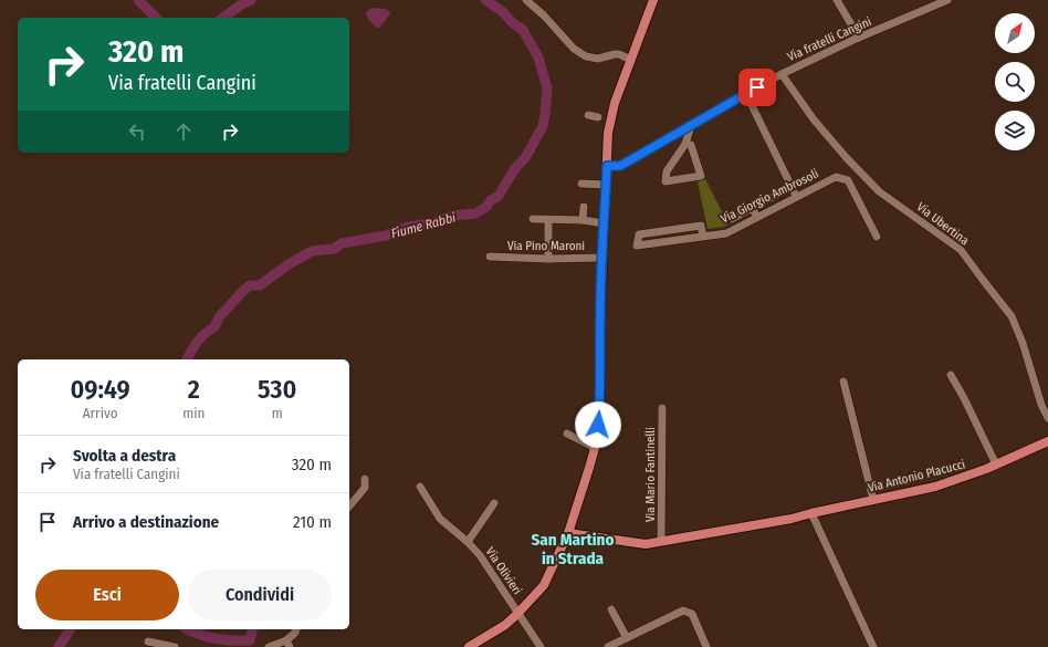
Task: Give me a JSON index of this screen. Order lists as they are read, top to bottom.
{
  "streets": {
    "main road": ["Via Antonio Placucci"],
    "street": [
      "Via fratelli Cangini",
      "Via Giorgio Ambrosoli",
      "Via Ubertina",
      "Via Pino Maroni",
      "Via Mario Fantinelli",
      "Via Olivieri"
    ]
  },
  "crossings": [
    ["Via fratelli Cangini", "Via Ubertina"],
    ["Via Mario Fantinelli", "Via Antonio Placucci"]
  ],
  "districts": ["San Martino in Strada"],
  "water": ["Fiume Rabbi"],
  "north": "top right",
  "page": {
    "turn": ["320 m", "Via fratelli Cangini"],
    "eta": [
      "09:49",
      "Arrivo",
      "2",
      "min",
      "530",
      "m"
    ],
    "list": [
      {
        "name": "Svolta a destra",
        "note": "Via fratelli Cangini",
        "value": "320 m"
      },
      {
        "name": "Arrivo a destinazione",
        "value": "210 m"
      }
    ],
    "buttons": ["Esci", "Condividi"]
  }
}
